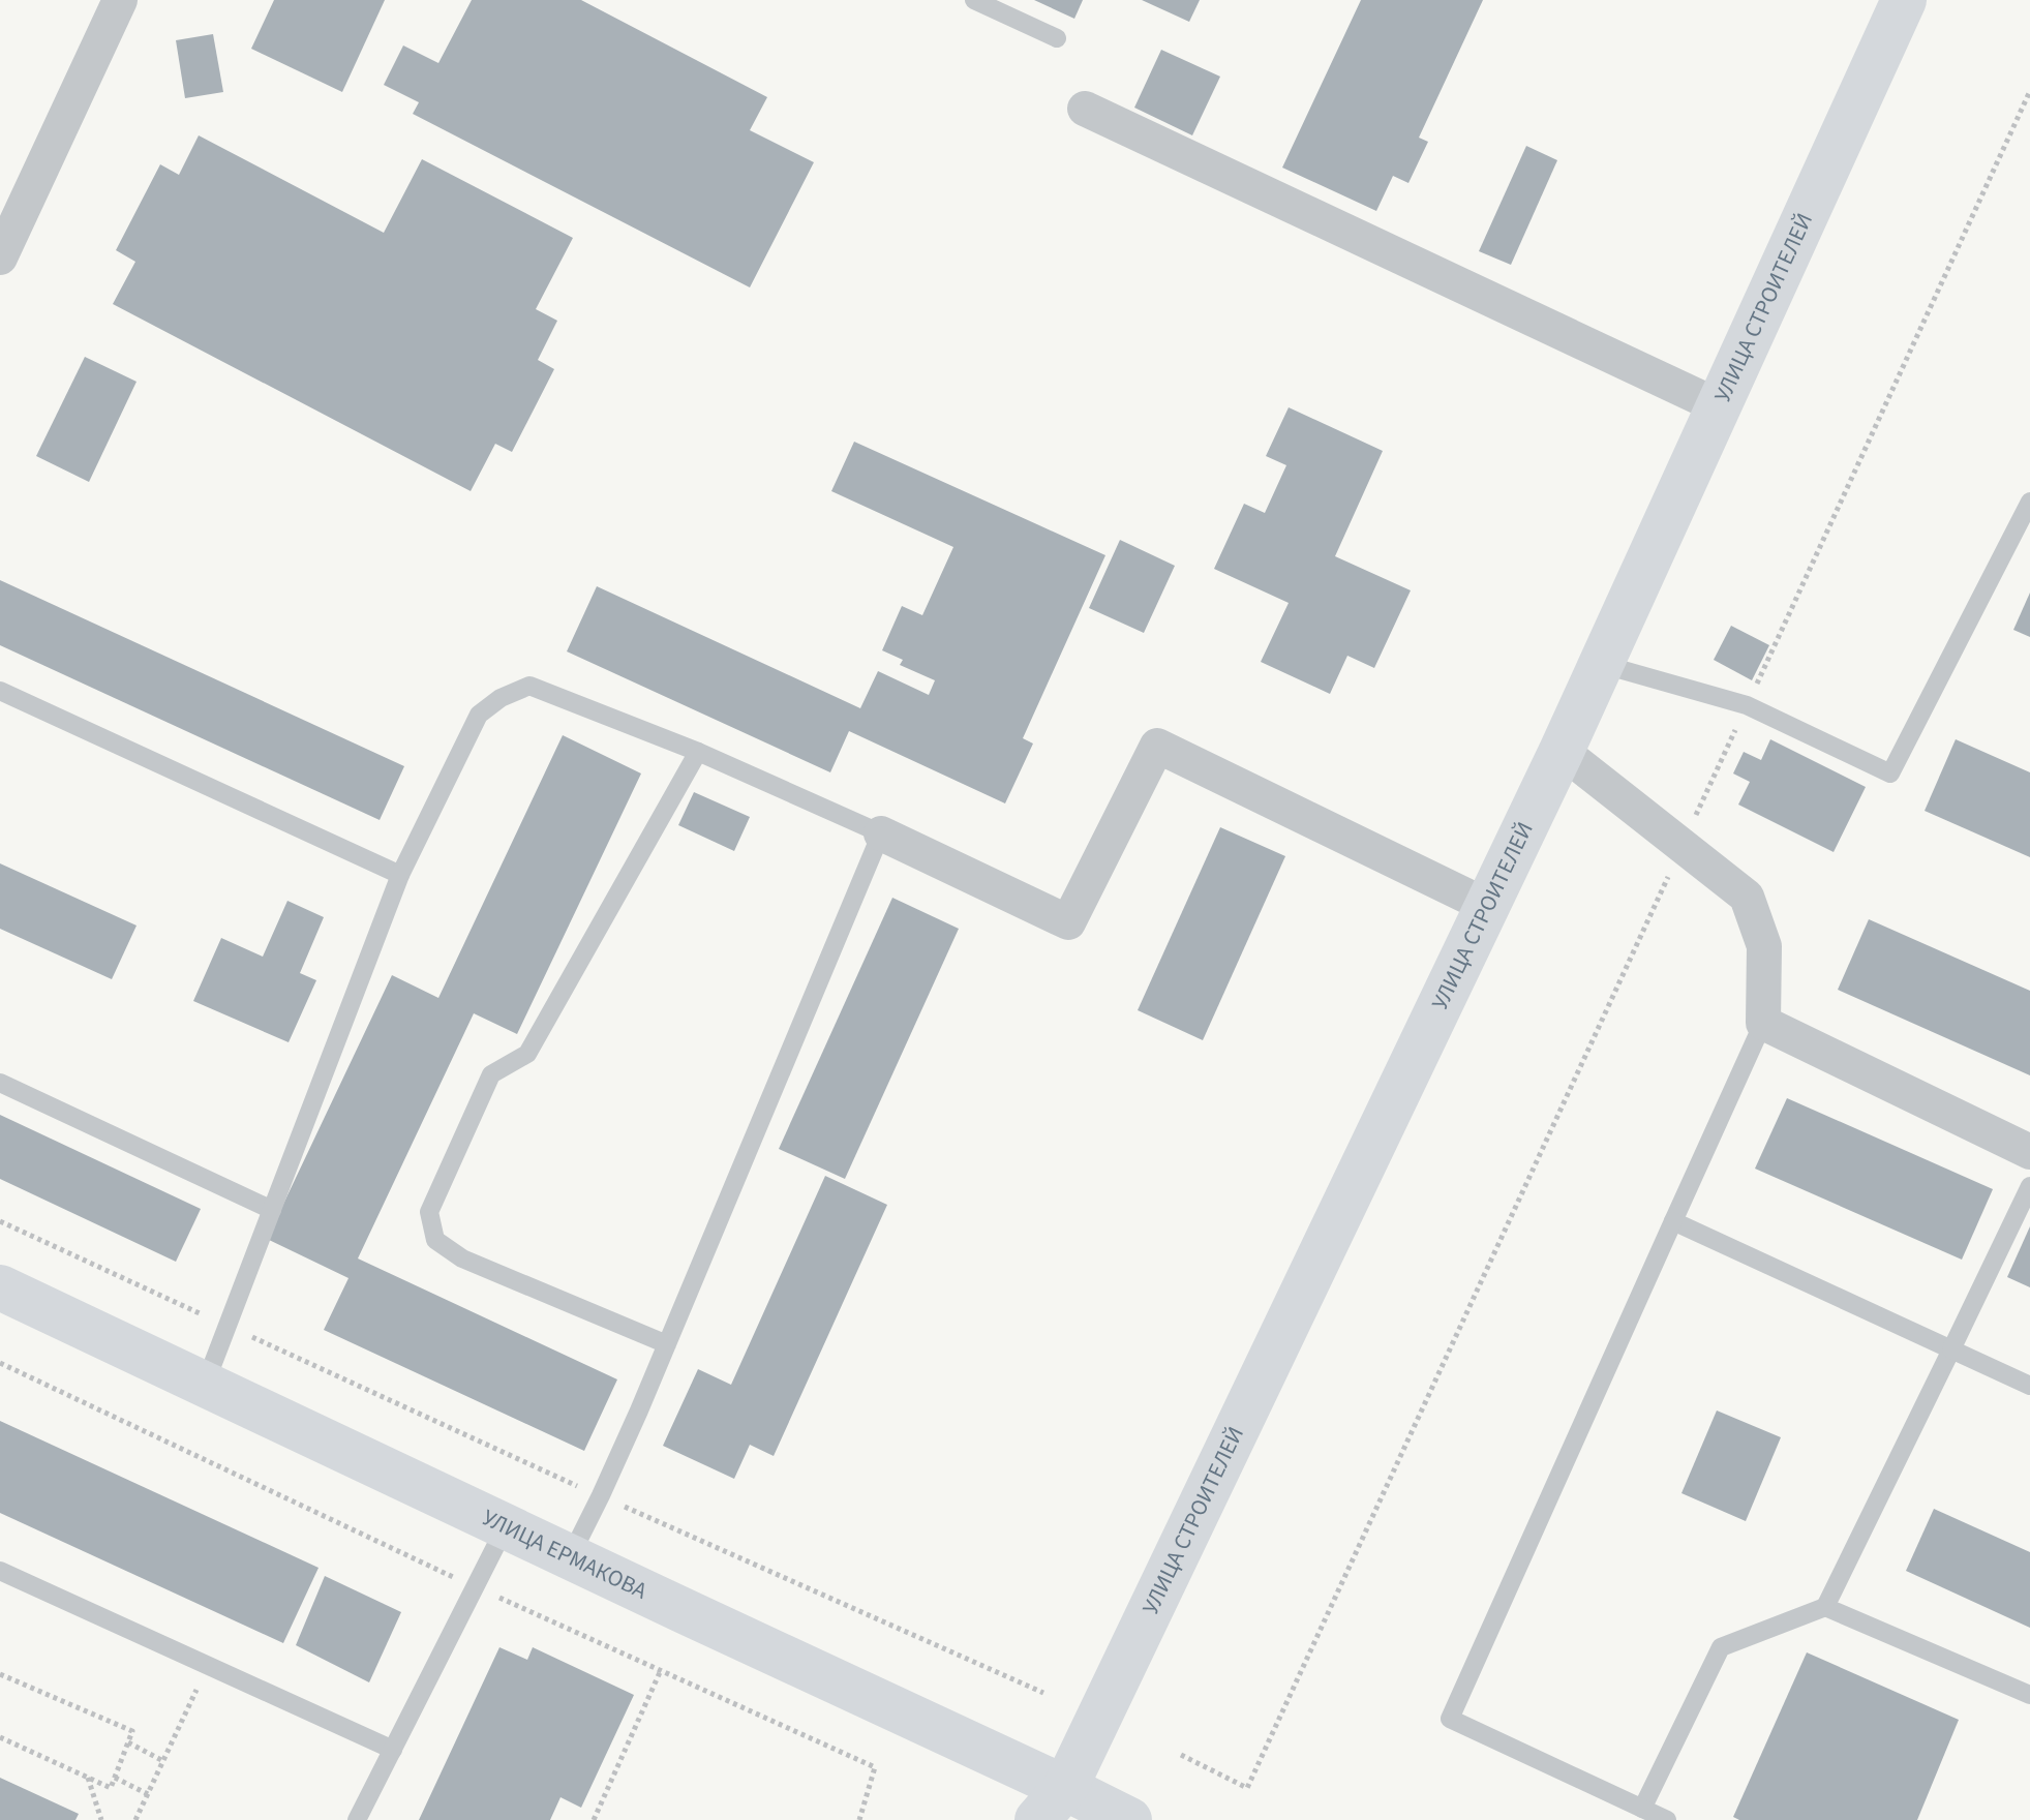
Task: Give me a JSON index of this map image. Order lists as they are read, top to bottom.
{
  "streets": {
    "main road": ["УЛИЦА СТРОИТЕЛЕЙ", "УЛИЦА ЕРМАКОВА"]
  },
  "crossings": [
    ["УЛИЦА СТРОИТЕЛЕЙ", "УЛИЦА ЕРМАКОВА"]
  ]
}
